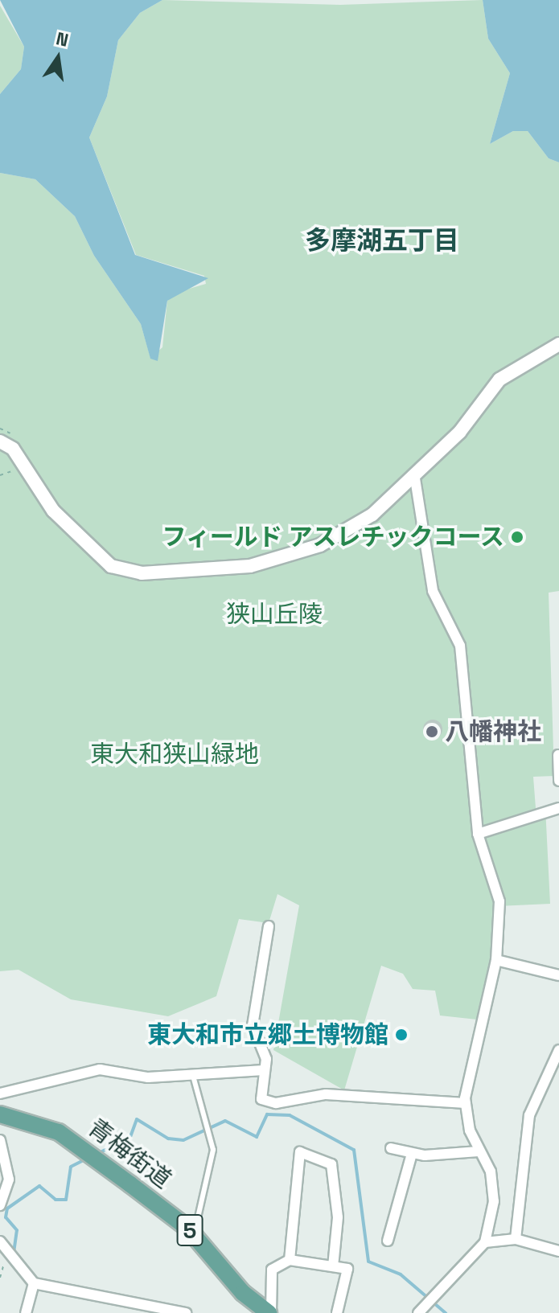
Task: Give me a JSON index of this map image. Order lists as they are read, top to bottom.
{
  "streets": {
    "main road": ["青梅街道", "5"]
  },
  "districts": ["多摩湖五丁目"],
  "parks": ["狭山丘陵", "東大和狭山緑地"],
  "places": ["フィールド アスレチックコース", "八幡神社", "東大和市立郷土博物館"],
  "north": "top"
}
